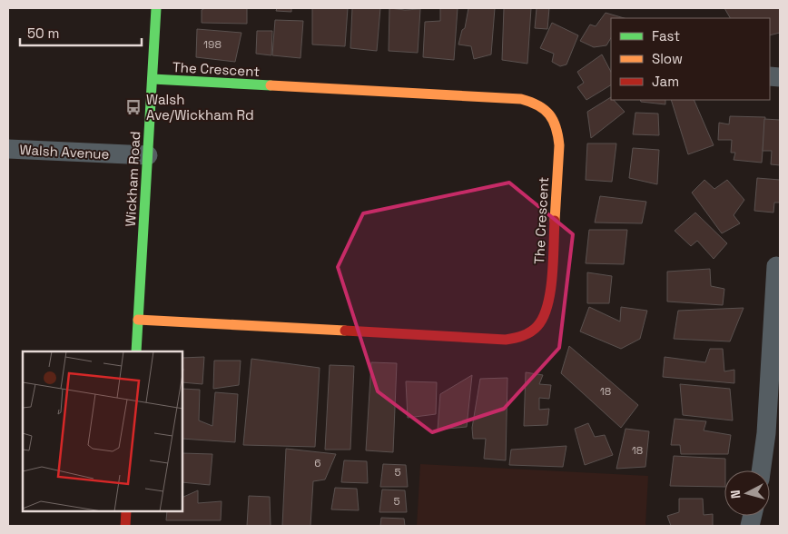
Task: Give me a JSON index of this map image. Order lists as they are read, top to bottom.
{
  "streets": {
    "street": ["The Crescent", "Walsh Avenue", "Wickham Road"]
  },
  "crossings": [
    ["The Crescent", "Wickham Road"],
    ["Walsh Avenue", "Wickham Road"]
  ],
  "places": {
    "bus stop": ["Walsh Ave/Wickham Rd"]
  },
  "house_numbers": [
    "198",
    "18",
    "18",
    "6",
    "5",
    "5"
  ],
  "legend": ["Fast", "Slow", "Jam"],
  "scale_bar": "50 m",
  "north": "left"
}
